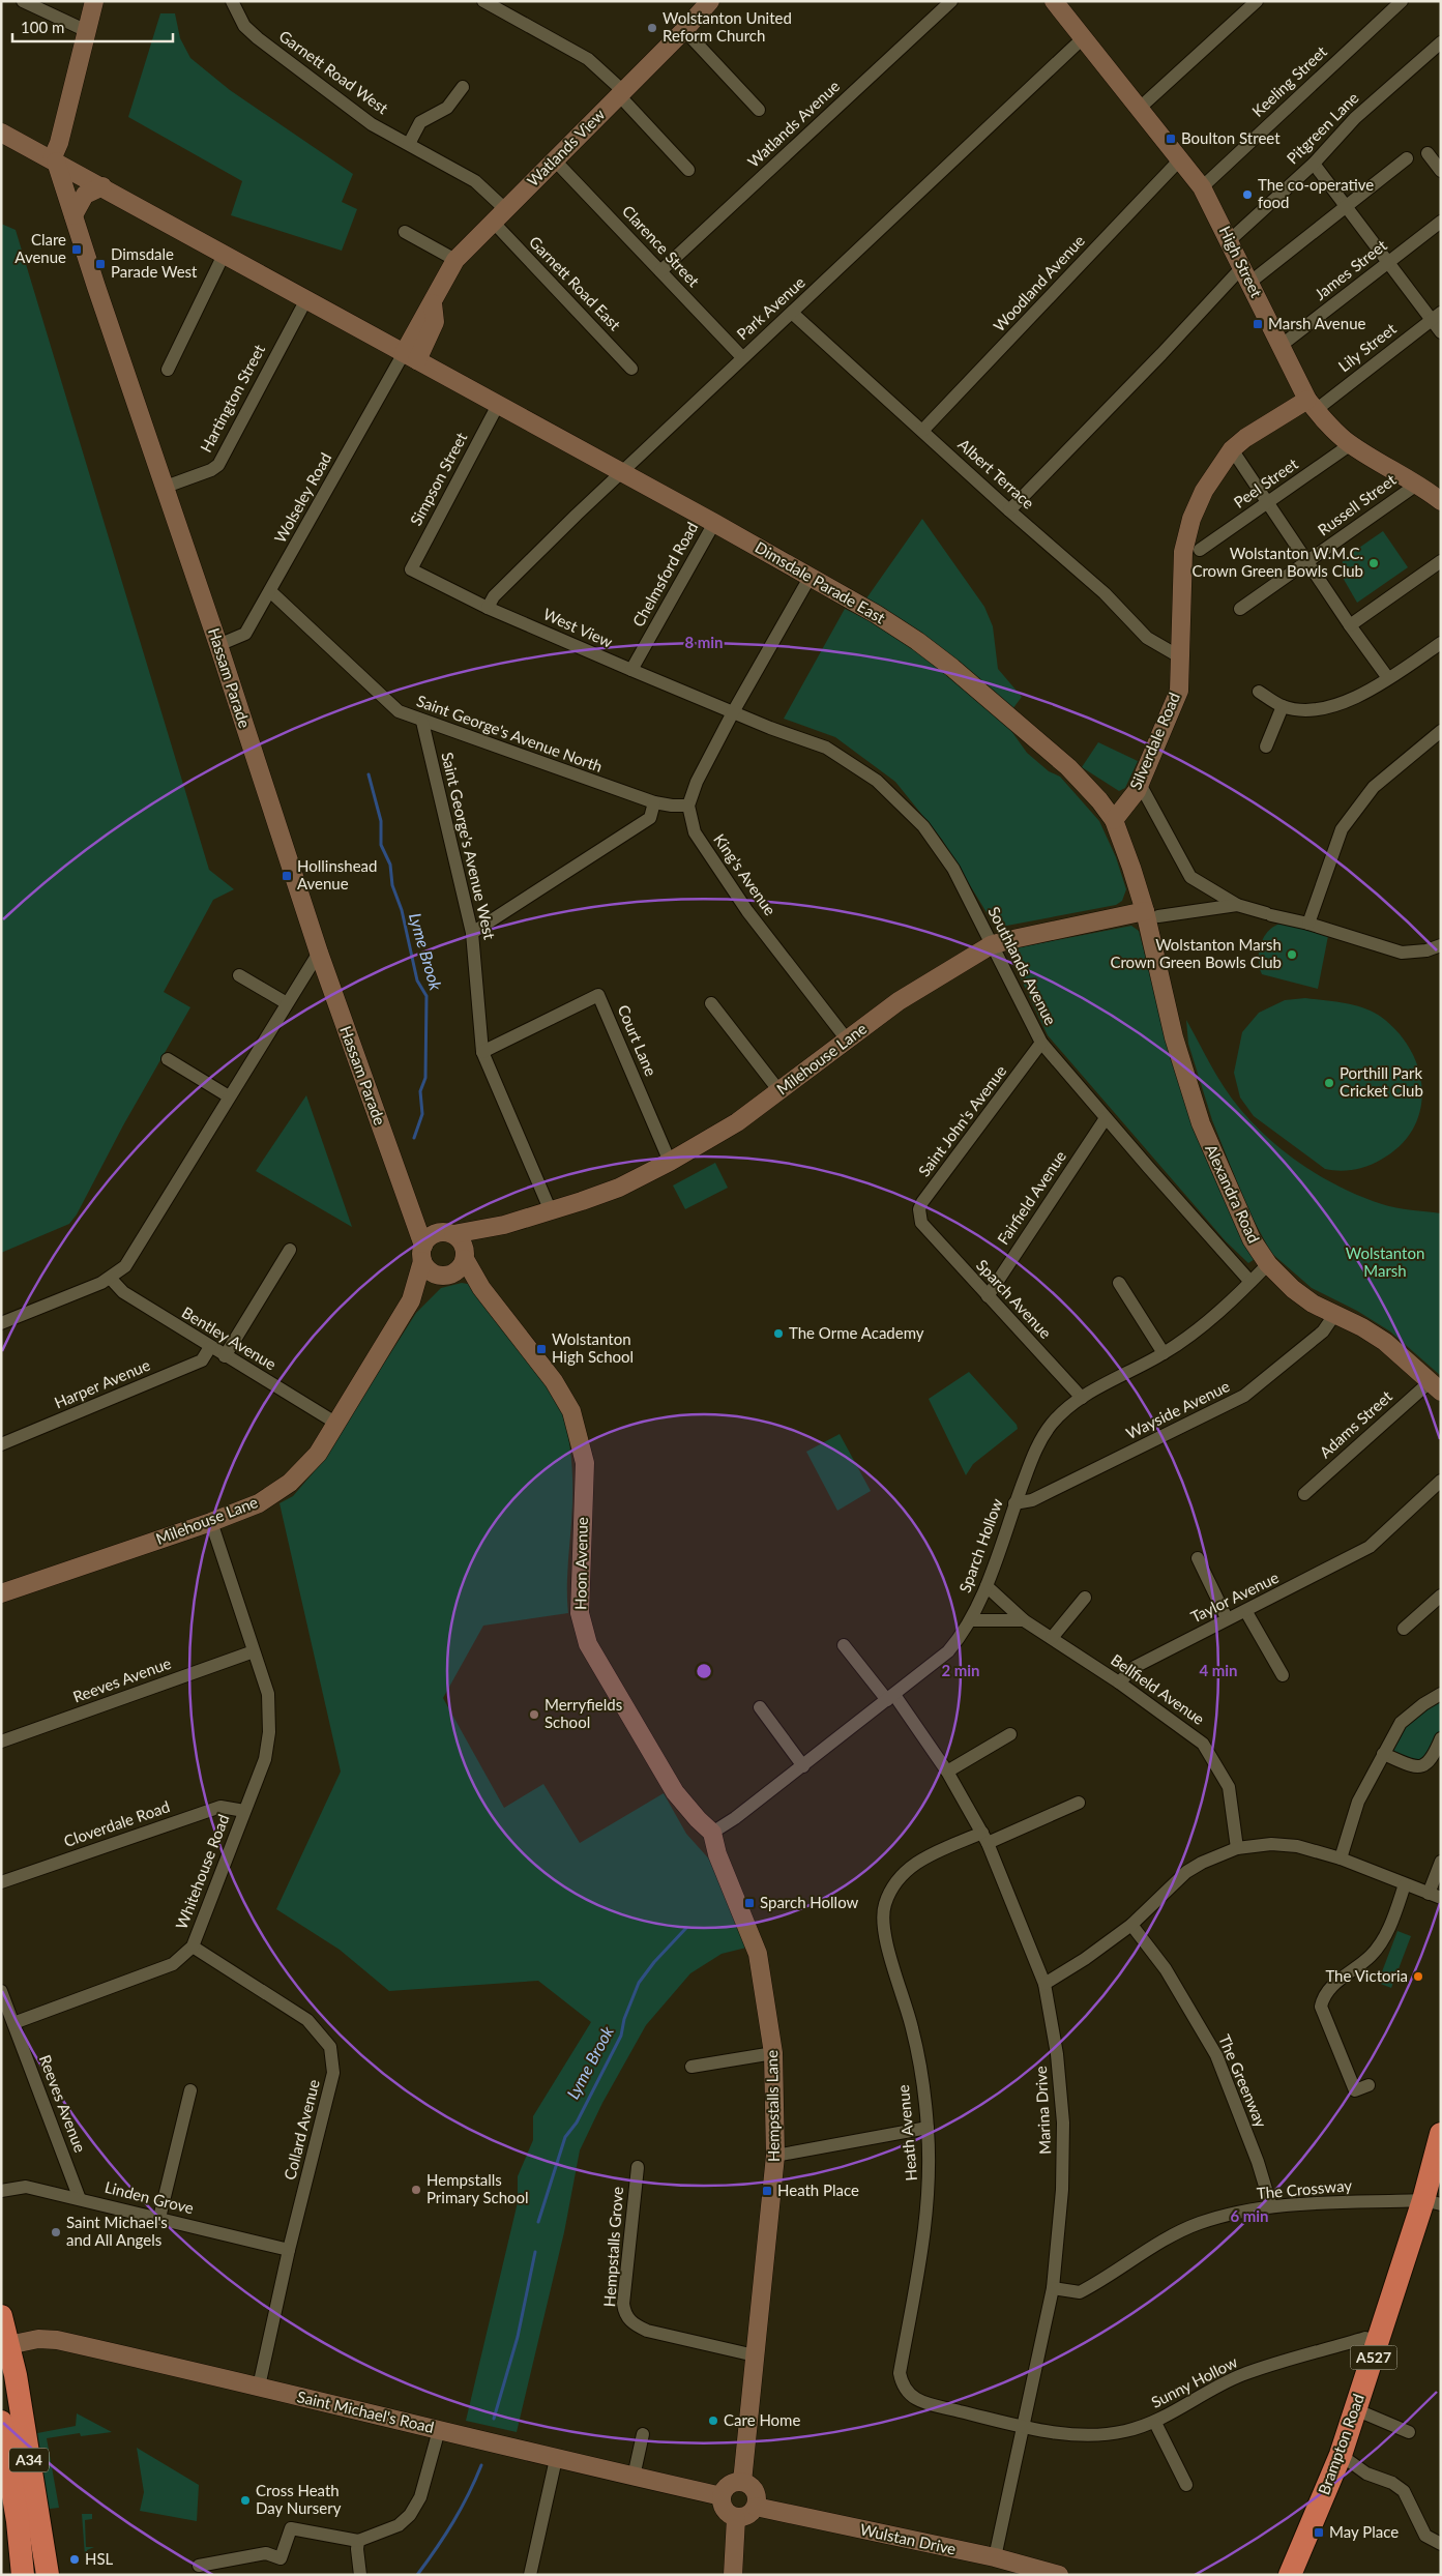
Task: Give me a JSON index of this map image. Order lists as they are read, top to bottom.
{
  "streets": {
    "highway": ["A527", "Brampton Road", "A34"],
    "main road": [
      "Watlands View",
      "High Street",
      "Dimsdale Parade East",
      "Hassam Parade",
      "Silverdale Road",
      "Milehouse Lane",
      "Alexandra Road",
      "Hoon Avenue",
      "Hempstalls Lane",
      "Saint Michael's Road",
      "Wulstan Drive"
    ],
    "street": [
      "Garnett Road West",
      "Keeling Street",
      "Watlands Avenue",
      "Pitgreen Lane",
      "Clarence Street",
      "James Street",
      "Garnett Road East",
      "Woodland Avenue",
      "Park Avenue",
      "Lily Street",
      "Hartington Street",
      "Albert Terrace",
      "Simpson Street",
      "Peel Street",
      "Wolseley Road",
      "Russell Street",
      "Chelmsford Road",
      "West View",
      "Saint George's Avenue North",
      "Saint George's Avenue West",
      "King's Avenue",
      "Southlands Avenue",
      "Court Lane",
      "Saint John's Avenue",
      "Fairfield Avenue",
      "Sparch Avenue",
      "Bentley Avenue",
      "Harper Avenue",
      "Wayside Avenue",
      "Adams Street",
      "Sparch Hollow",
      "Taylor Avenue",
      "Reeves Avenue",
      "Bellfield Avenue",
      "Cloverdale Road",
      "Whitehouse Road",
      "The Greenway",
      "Marina Drive",
      "Collard Avenue",
      "Heath Avenue",
      "The Crossway",
      "Linden Grove",
      "Hempstalls Grove",
      "Sunny Hollow"
    ]
  },
  "crossings": [
    ["Garnett Road West", "Watlands View"],
    ["Garnett Road West", "Garnett Road East"],
    ["Keeling Street", "High Street"],
    ["Watlands Avenue", "Clarence Street"],
    ["Pitgreen Lane", "High Street"],
    ["Watlands View", "Clarence Street"],
    ["Watlands View", "Garnett Road East"],
    ["Watlands View", "Wolseley Road"],
    ["Watlands View", "Dimsdale Parade East"],
    ["Clarence Street", "Park Avenue"],
    ["High Street", "James Street"],
    ["High Street", "Woodland Avenue"],
    ["High Street", "Park Avenue"],
    ["High Street", "Lily Street"],
    ["High Street", "Peel Street"],
    ["High Street", "Russell Street"],
    ["High Street", "Silverdale Road"],
    ["Woodland Avenue", "Albert Terrace"],
    ["Park Avenue", "Albert Terrace"],
    ["Park Avenue", "Dimsdale Parade East"],
    ["Park Avenue", "West View"],
    ["Lily Street", "Silverdale Road"],
    ["Hartington Street", "Hassam Parade"],
    ["Albert Terrace", "Silverdale Road"],
    ["Simpson Street", "Dimsdale Parade East"],
    ["Simpson Street", "West View"],
    ["Wolseley Road", "Dimsdale Parade East"],
    ["Wolseley Road", "Hassam Parade"],
    ["Wolseley Road", "Saint George's Avenue North"],
    ["Chelmsford Road", "Dimsdale Parade East"],
    ["Chelmsford Road", "West View"],
    ["Dimsdale Parade East", "Silverdale Road"],
    ["Dimsdale Parade East", "Milehouse Lane"],
    ["Dimsdale Parade East", "Alexandra Road"],
    ["West View", "Southlands Avenue"],
    ["Hassam Parade", "Milehouse Lane"],
    ["Hassam Parade", "Hoon Avenue"],
    ["Saint George's Avenue North", "Saint George's Avenue West"],
    ["Saint George's Avenue North", "King's Avenue"],
    ["Saint George's Avenue West", "Court Lane"],
    ["Saint George's Avenue West", "Milehouse Lane"],
    ["King's Avenue", "Milehouse Lane"],
    ["Southlands Avenue", "Milehouse Lane"],
    ["Southlands Avenue", "Saint John's Avenue"],
    ["Southlands Avenue", "Fairfield Avenue"],
    ["Southlands Avenue", "Sparch Hollow"],
    ["Court Lane", "Milehouse Lane"],
    ["Milehouse Lane", "Alexandra Road"],
    ["Milehouse Lane", "Bentley Avenue"],
    ["Milehouse Lane", "Hoon Avenue"],
    ["Milehouse Lane", "Whitehouse Road"],
    ["Saint John's Avenue", "Sparch Avenue"],
    ["Alexandra Road", "Wayside Avenue"],
    ["Alexandra Road", "Adams Street"],
    ["Alexandra Road", "Sparch Hollow"],
    ["Fairfield Avenue", "Sparch Avenue"],
    ["Sparch Avenue", "Sparch Hollow"],
    ["Bentley Avenue", "Harper Avenue"],
    ["Wayside Avenue", "Sparch Hollow"],
    ["Sparch Hollow", "Hoon Avenue"],
    ["Sparch Hollow", "Bellfield Avenue"],
    ["Sparch Hollow", "Hempstalls Lane"],
    ["Sparch Hollow", "Marina Drive"],
    ["Hoon Avenue", "Hempstalls Lane"],
    ["Taylor Avenue", "Bellfield Avenue"],
    ["Reeves Avenue", "Whitehouse Road"],
    ["Reeves Avenue", "Linden Grove"],
    ["Cloverdale Road", "Whitehouse Road"],
    ["Whitehouse Road", "Collard Avenue"],
    ["The Greenway", "The Crossway"],
    ["Hempstalls Lane", "Hempstalls Grove"],
    ["Hempstalls Lane", "Saint Michael's Road"],
    ["Hempstalls Lane", "Wulstan Drive"],
    ["Marina Drive", "Heath Avenue"],
    ["Marina Drive", "The Crossway"],
    ["Marina Drive", "Sunny Hollow"],
    ["Marina Drive", "Wulstan Drive"],
    ["Collard Avenue", "Linden Grove"],
    ["Collard Avenue", "Saint Michael's Road"],
    ["Heath Avenue", "Sunny Hollow"],
    ["The Crossway", "Brampton Road"],
    ["Sunny Hollow", "Brampton Road"],
    ["Saint Michael's Road", "A34"],
    ["Saint Michael's Road", "Wulstan Drive"]
  ],
  "water": ["Lyme Brook"],
  "parks": ["Wolstanton Marsh"],
  "places": {
    "other": [
      "Wolstanton United Reform Church",
      "The co-operative food",
      "Wolstanton W.M.C. Crown Green Bowls Club",
      "Wolstanton Marsh Crown Green Bowls Club",
      "Porthill Park Cricket Club",
      "The Orme Academy",
      "Merryfields School",
      "The Victoria",
      "Hempstalls Primary School",
      "Saint Michael's and All Angels",
      "Care Home",
      "Cross Heath Day Nursery",
      "HSL"
    ],
    "transit": [
      "Boulton Street",
      "Clare Avenue",
      "Dimsdale Parade West",
      "Marsh Avenue",
      "Hollinshead Avenue",
      "Wolstanton High School",
      "Sparch Hollow",
      "Heath Place",
      "May Place"
    ]
  },
  "scale_bar": "100 m",
  "rings": [
    "8 min",
    "2 min",
    "4 min",
    "6 min"
  ]
}
